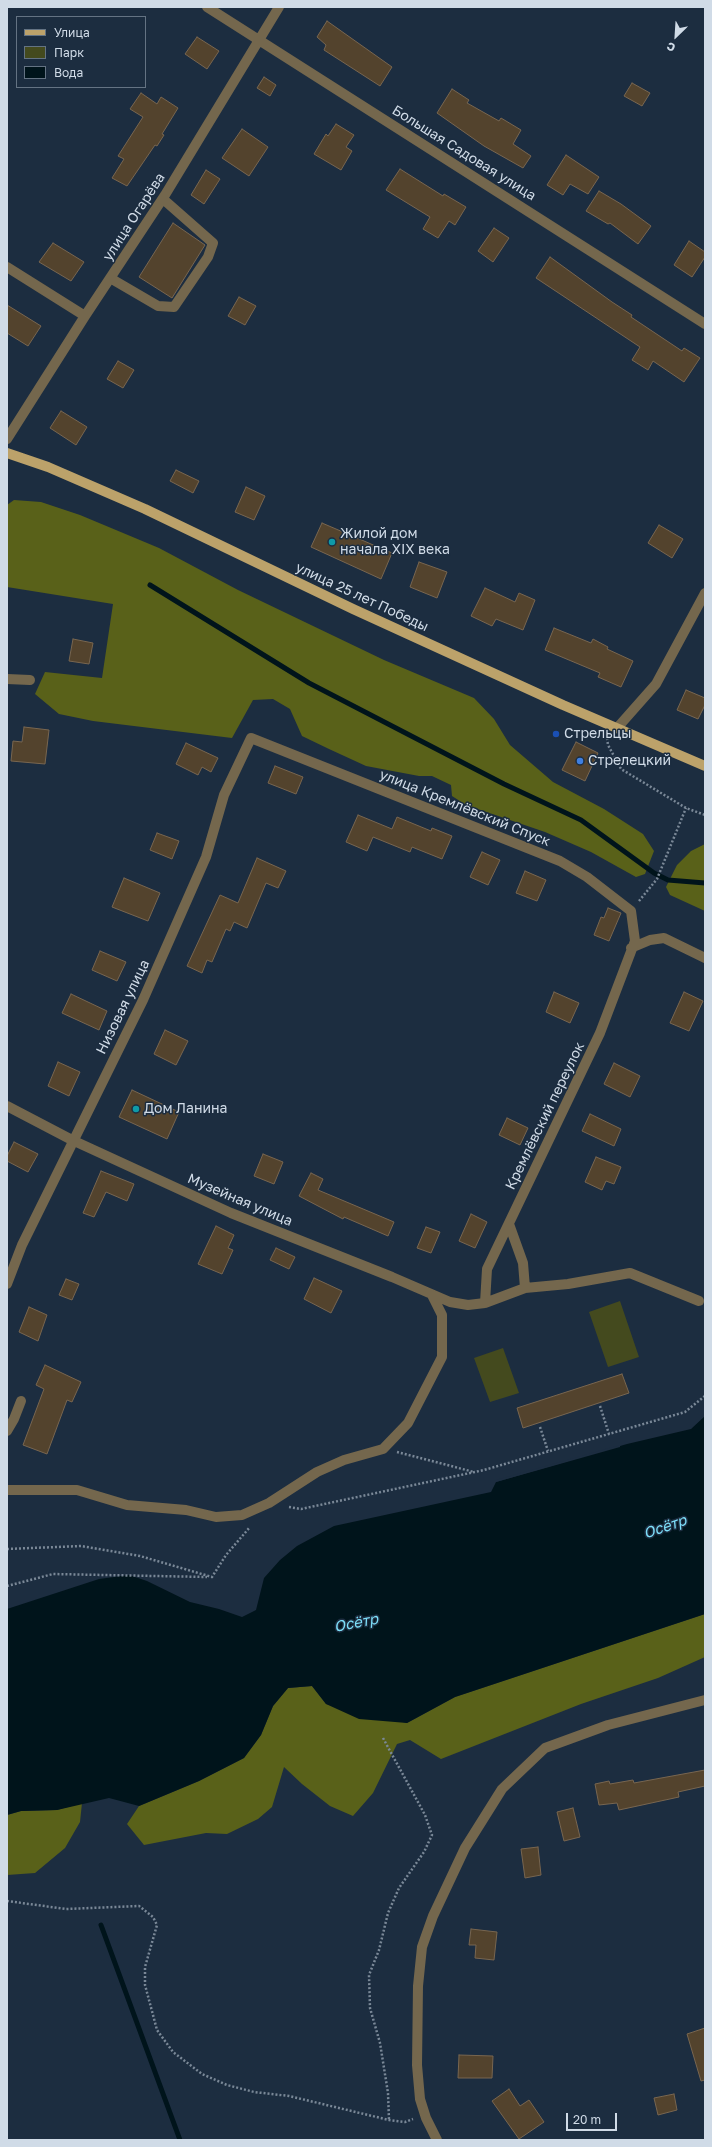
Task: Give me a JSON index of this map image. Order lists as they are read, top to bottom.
{
  "streets": {
    "main road": ["улица 25 лет Победы"],
    "street": [
      "Большая Садовая улица",
      "улица Огарёва",
      "улица Кремлёвский Спуск",
      "Низовая улица",
      "Кремлёвский переулок",
      "Музейная улица"
    ]
  },
  "crossings": [
    ["Большая Садовая улица", "улица Огарёва"],
    ["улица Кремлёвский Спуск", "Низовая улица"],
    ["Низовая улица", "Музейная улица"],
    ["Кремлёвский переулок", "Музейная улица"]
  ],
  "water": ["Осётр"],
  "places": [
    "Жилой дом начала XIX века",
    "Стрельцы",
    "Стрелецкий",
    "Дом Ланина"
  ],
  "legend": ["Улица", "Парк", "Вода"],
  "scale_bar": "20 m",
  "north": "bottom left"
}
